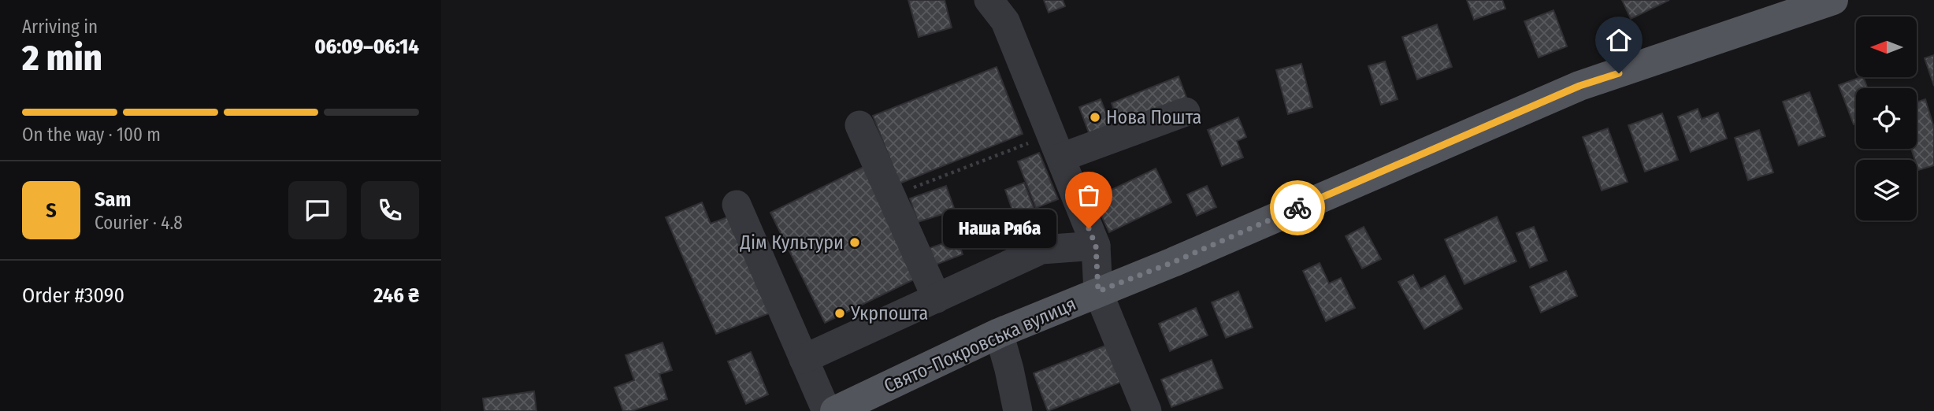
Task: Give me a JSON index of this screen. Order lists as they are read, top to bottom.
{
  "streets": {
    "main road": ["Свято-Покровська вулиця"]
  },
  "places": [
    "Нова Пошта",
    "Наша Ряба",
    "Дім Культури",
    "Укрпошта"
  ],
  "north": "left",
  "page": {
    "heading": ["2 min", "Arriving in", "06:09–06:14"],
    "panel": [
      "Sam",
      "Courier · 4.8",
      "Order #3090",
      "246 ₴"
    ],
    "bar": "On the way · 100 m",
    "round": "S",
    "bubble": "Наша Ряба"
  }
}
